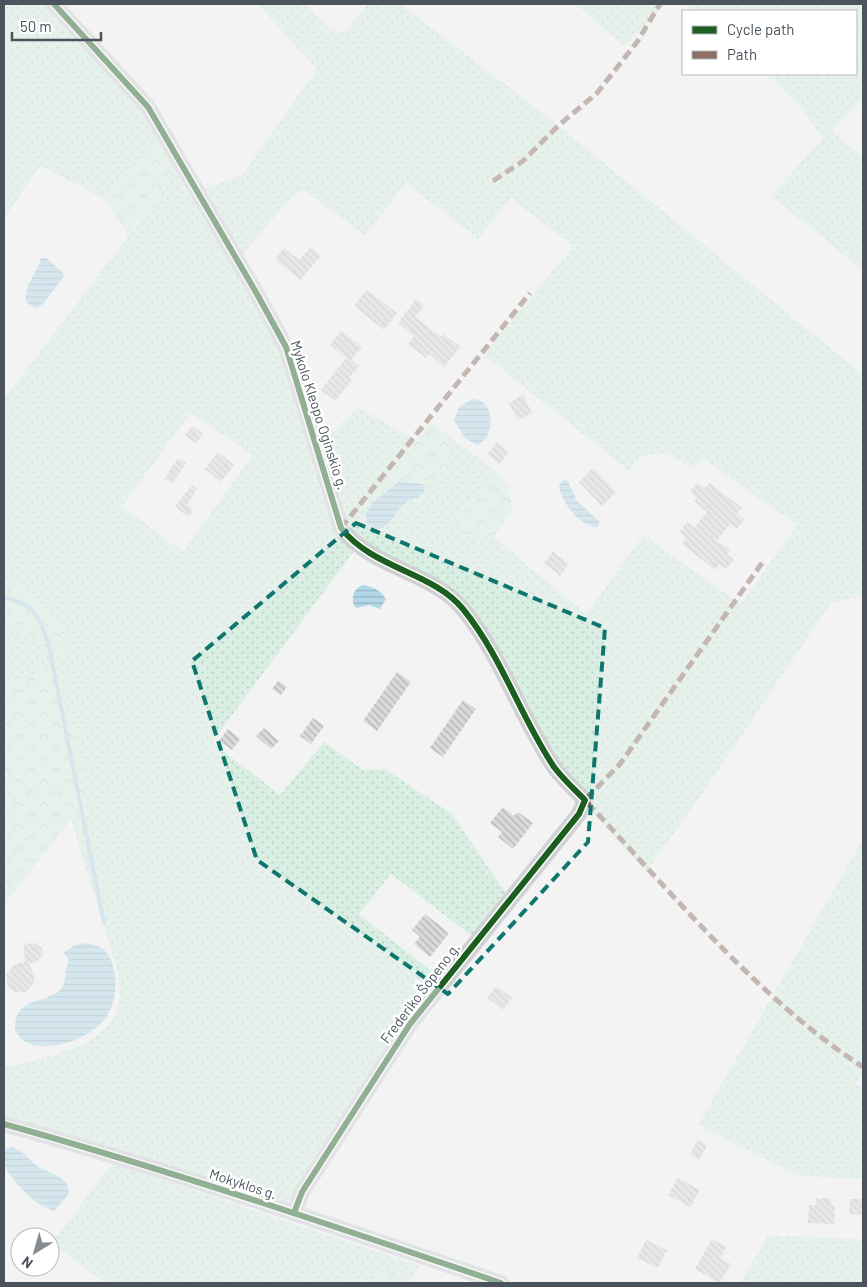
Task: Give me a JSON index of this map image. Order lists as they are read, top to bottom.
{
  "streets": {
    "street": ["Mykolo Kleopo Oginskio g.", "Frederiko Šopeno g.", "Mokyklos g."]
  },
  "crossings": [
    ["Mykolo Kleopo Oginskio g.", "Frederiko Šopeno g."],
    ["Frederiko Šopeno g.", "Mokyklos g."]
  ],
  "legend": ["Cycle path", "Path"],
  "scale_bar": "50 m",
  "north": "bottom left"
}
